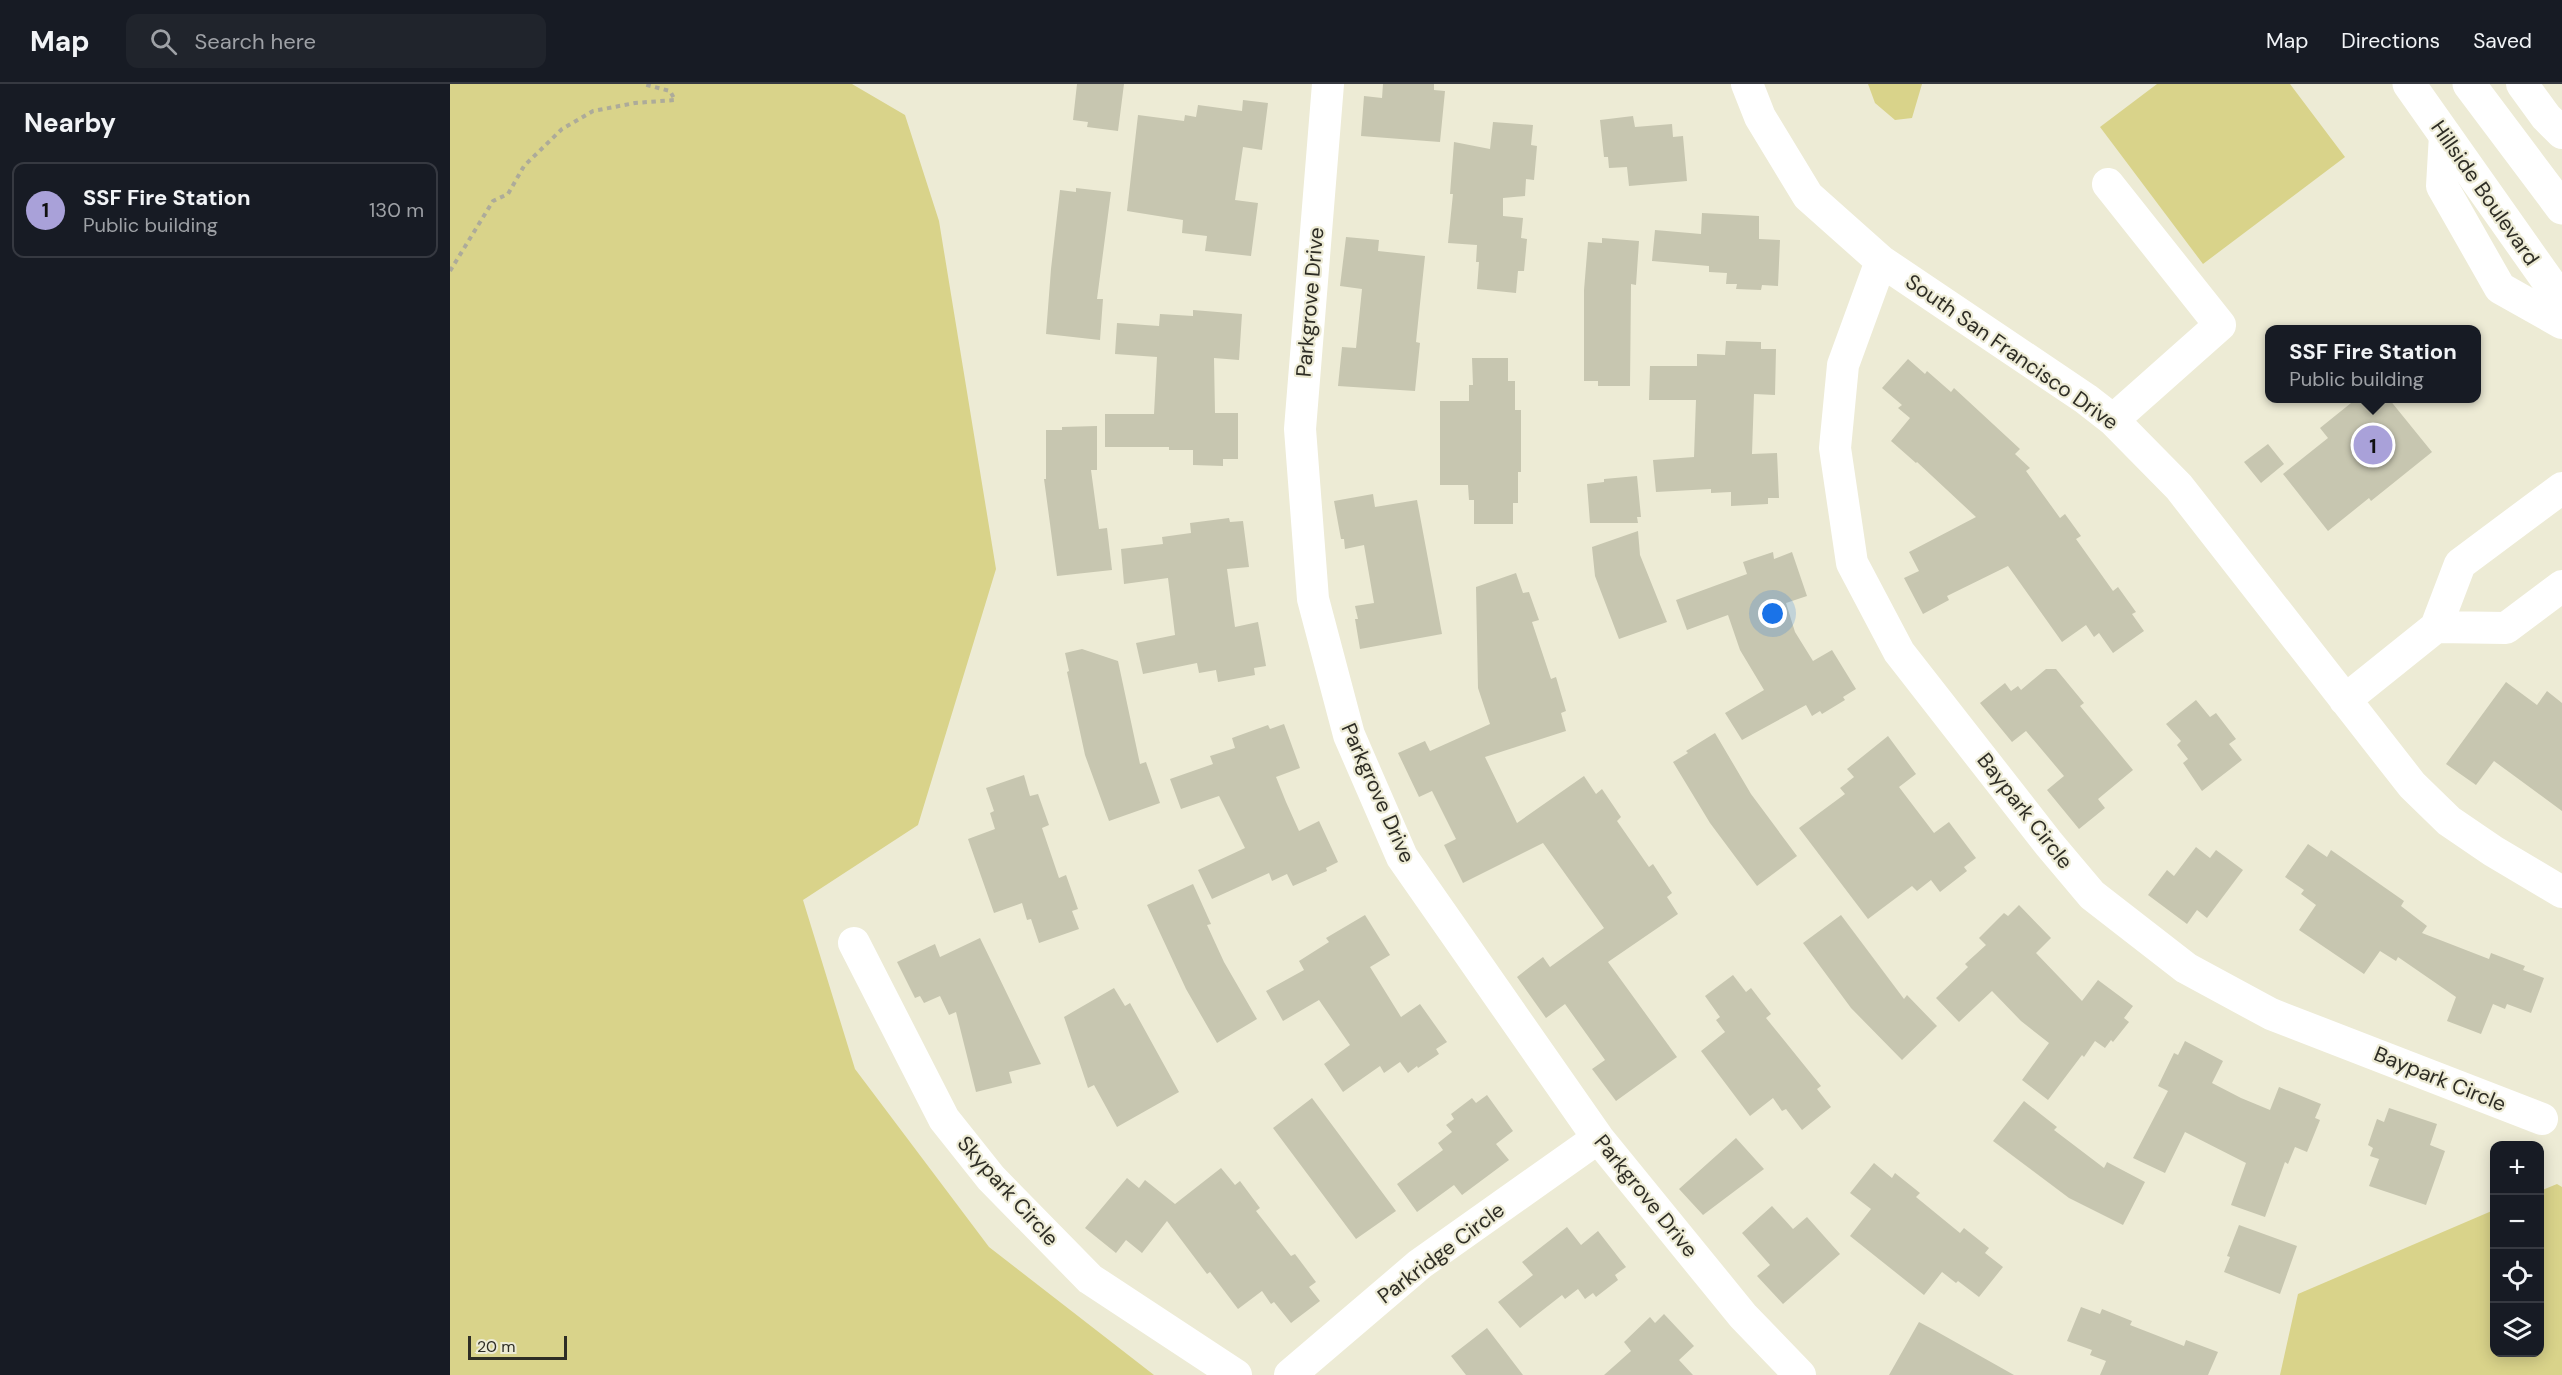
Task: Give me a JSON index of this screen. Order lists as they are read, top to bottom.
{
  "streets": {
    "main road": ["Hillside Boulevard"],
    "street": [
      "Parkgrove Drive",
      "South San Francisco Drive",
      "Baypark Circle",
      "Skypark Circle",
      "Parkridge Circle"
    ]
  },
  "crossings": [
    ["Parkgrove Drive", "Parkridge Circle"],
    ["South San Francisco Drive", "Baypark Circle"]
  ],
  "scale_bar": "20 m",
  "page": {
    "header": "Map",
    "search": "Search here",
    "nav": ["Map", "Directions", "Saved"],
    "heading": "Nearby",
    "list": [
      {
        "mark": "1",
        "name": "SSF Fire Station",
        "note": "Public building",
        "value": "130 m"
      }
    ],
    "popup": ["SSF Fire Station", "Public building"],
    "pins": "1",
    "map_buttons": ["+", "−"],
    "scale": "20 m"
  }
}
